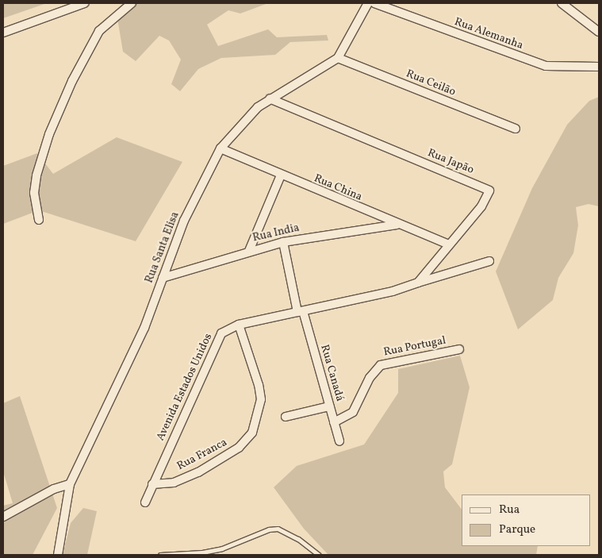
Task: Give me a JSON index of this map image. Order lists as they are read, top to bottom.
{
  "streets": {
    "street": [
      "Rua Alemanha",
      "Rua Ceilão",
      "Rua Japão",
      "Rua China",
      "Rua India",
      "Rua Santa Elisa",
      "Rua Portugal",
      "Rua Canadá",
      "Avenida Estados Unidos",
      "Rua Franca"
    ]
  },
  "crossings": [
    ["Rua Ceilão", "Rua Santa Elisa"],
    ["Rua Japão", "Rua China"],
    ["Rua Japão", "Rua Santa Elisa"],
    ["Rua Japão", "Avenida Estados Unidos"],
    ["Rua China", "Rua India"],
    ["Rua China", "Rua Santa Elisa"],
    ["Rua India", "Rua Santa Elisa"],
    ["Rua India", "Rua Canadá"],
    ["Rua Portugal", "Rua Canadá"],
    ["Rua Canadá", "Avenida Estados Unidos"],
    ["Avenida Estados Unidos", "Rua Franca"]
  ],
  "legend": ["Rua", "Parque"]
}
